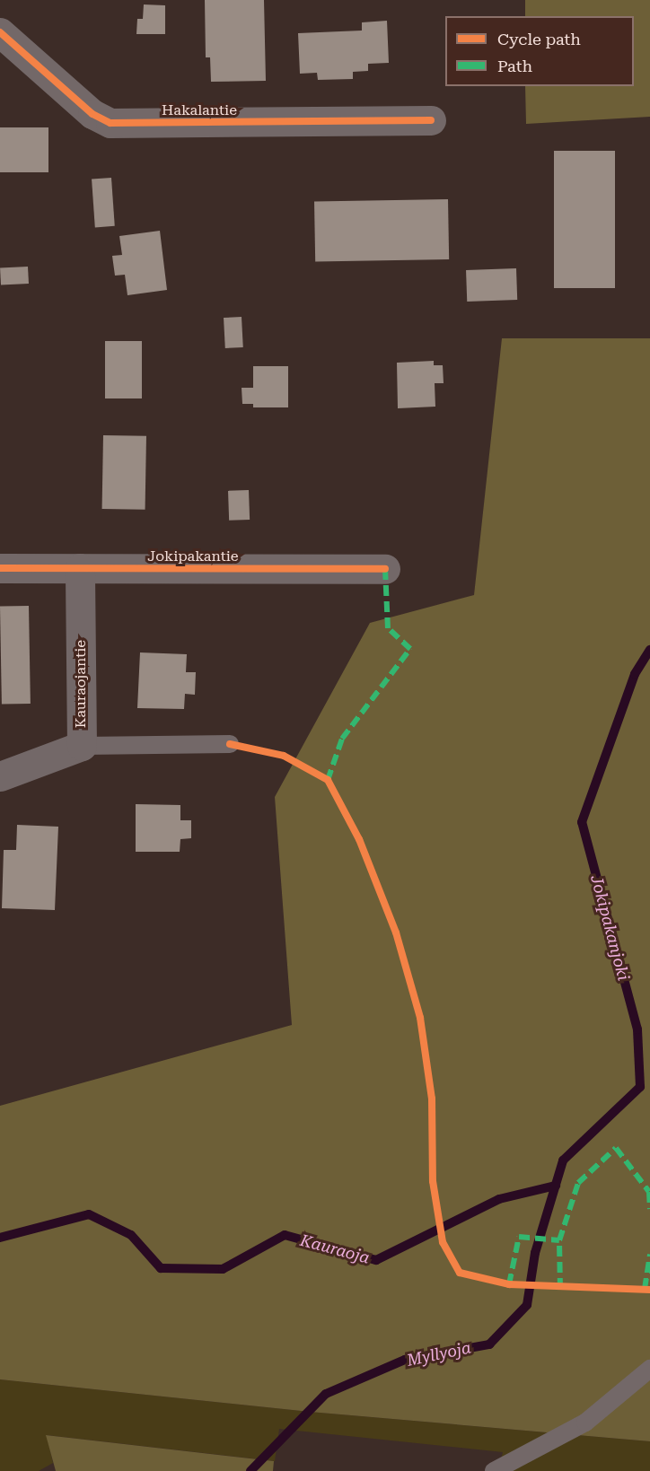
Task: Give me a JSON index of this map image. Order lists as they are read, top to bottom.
{
  "streets": {
    "street": ["Hakalantie", "Jokipakantie", "Kauraojantie"]
  },
  "crossings": [
    ["Jokipakantie", "Kauraojantie"]
  ],
  "water": ["Jokipakanjoki", "Kauraoja", "Myllyoja"],
  "legend": ["Cycle path", "Path"]
}
